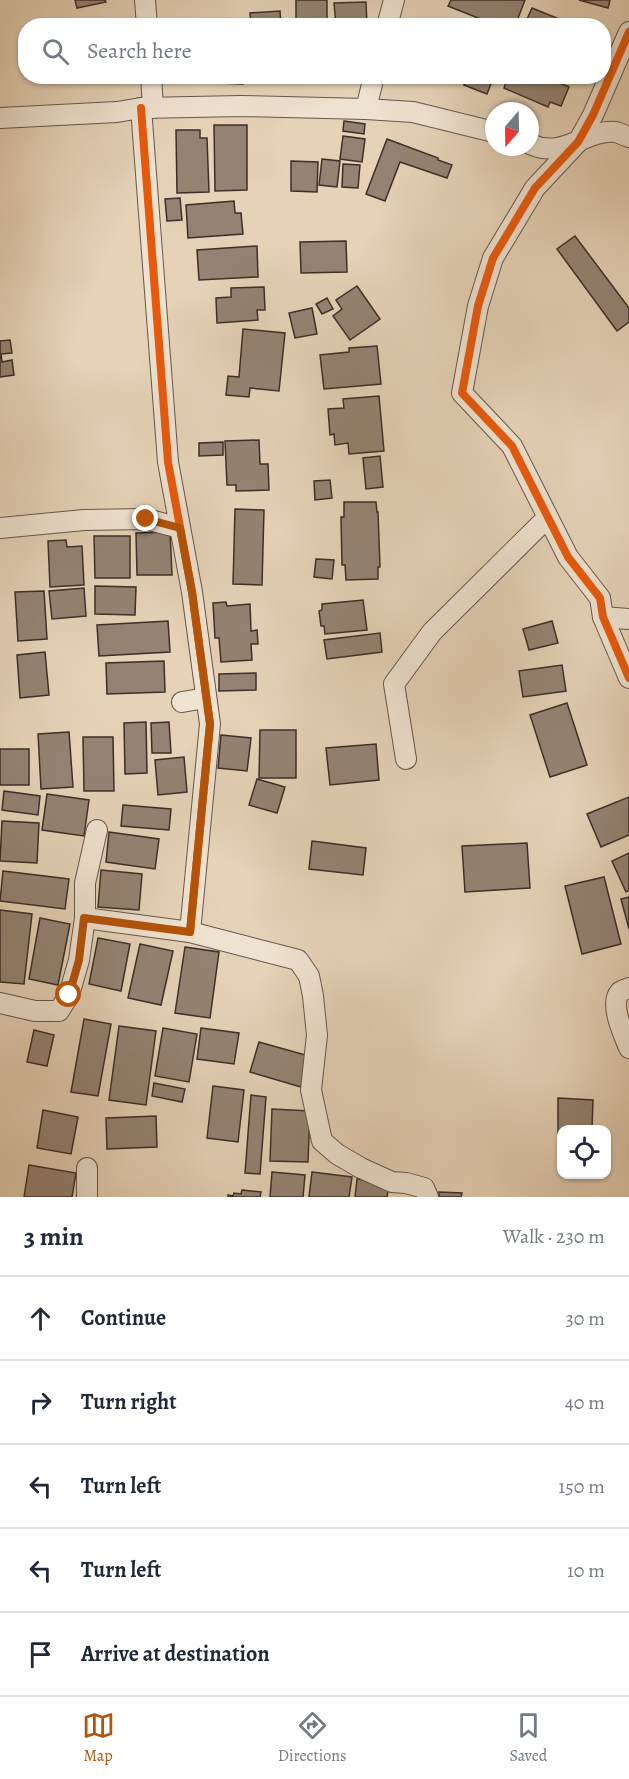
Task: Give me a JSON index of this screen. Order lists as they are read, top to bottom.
{
  "north": "bottom",
  "page": {
    "search": "Search here",
    "heading": ["3 min", "Walk · 230 m"],
    "list": [
      ["Continue", "30 m"],
      ["Turn right", "40 m"],
      ["Turn left", "150 m"],
      ["Turn left", "10 m"],
      "Arrive at destination"
    ],
    "nav": ["Map", "Directions", "Saved"]
  }
}
